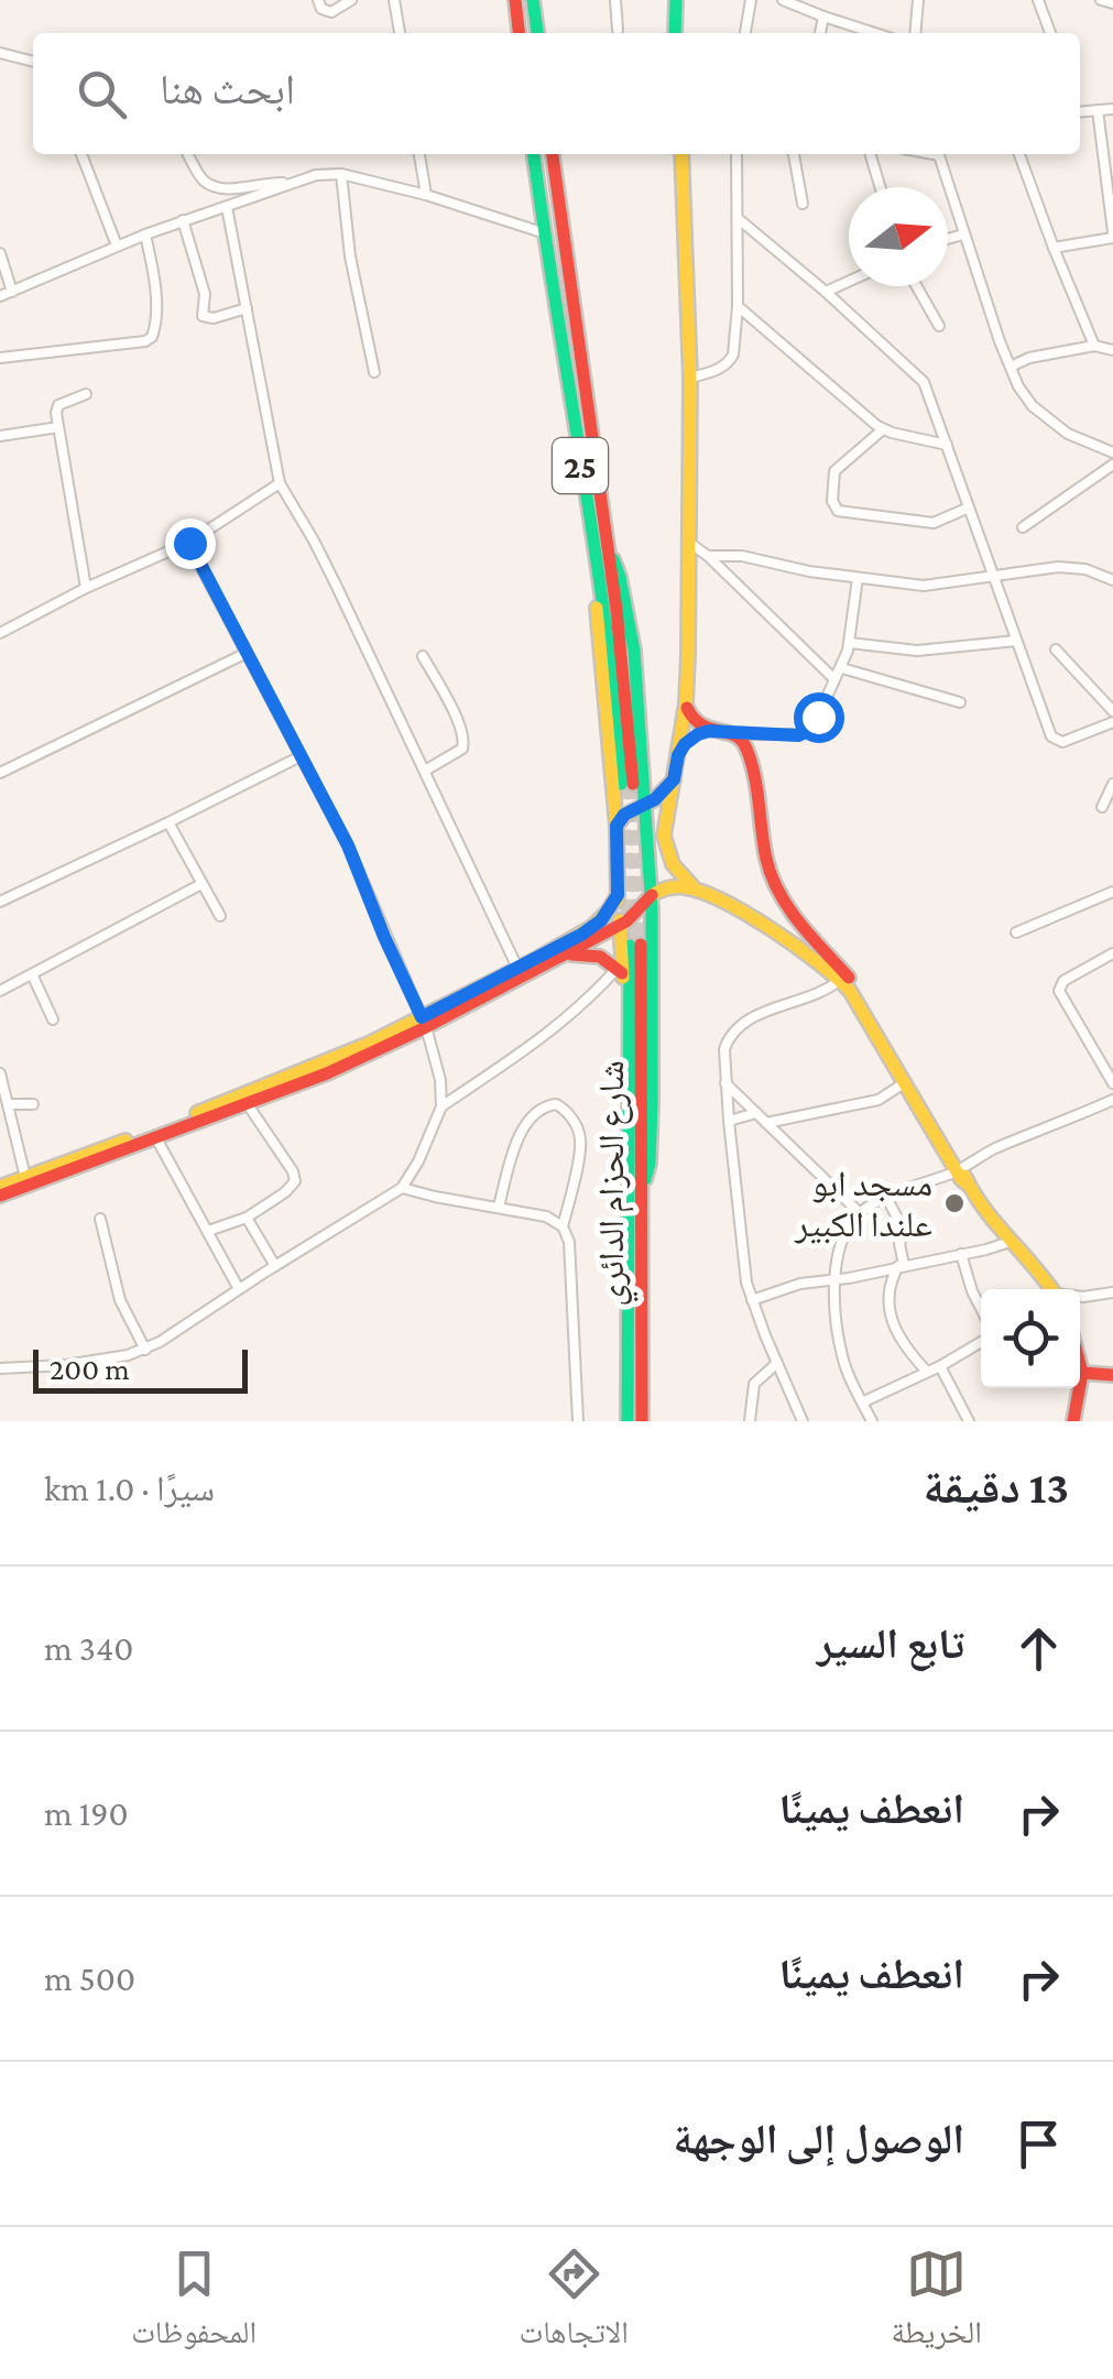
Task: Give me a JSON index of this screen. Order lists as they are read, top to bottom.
{
  "streets": {
    "main road": ["25", "شارع الحزام الدائري"]
  },
  "places": ["مسجد ابو علندا الكبير"],
  "scale_bar": "200 m",
  "north": "right",
  "page": {
    "search": "ابحث هنا",
    "scale": "200 m",
    "heading": ["13 دقيقة", "سيرًا · 1.0 km"],
    "list": [
      ["تابع السير", "340 m"],
      ["انعطف يمينًا", "190 m"],
      ["انعطف يمينًا", "500 m"],
      "الوصول إلى الوجهة"
    ],
    "nav": ["الخريطة", "الاتجاهات", "المحفوظات"]
  }
}
